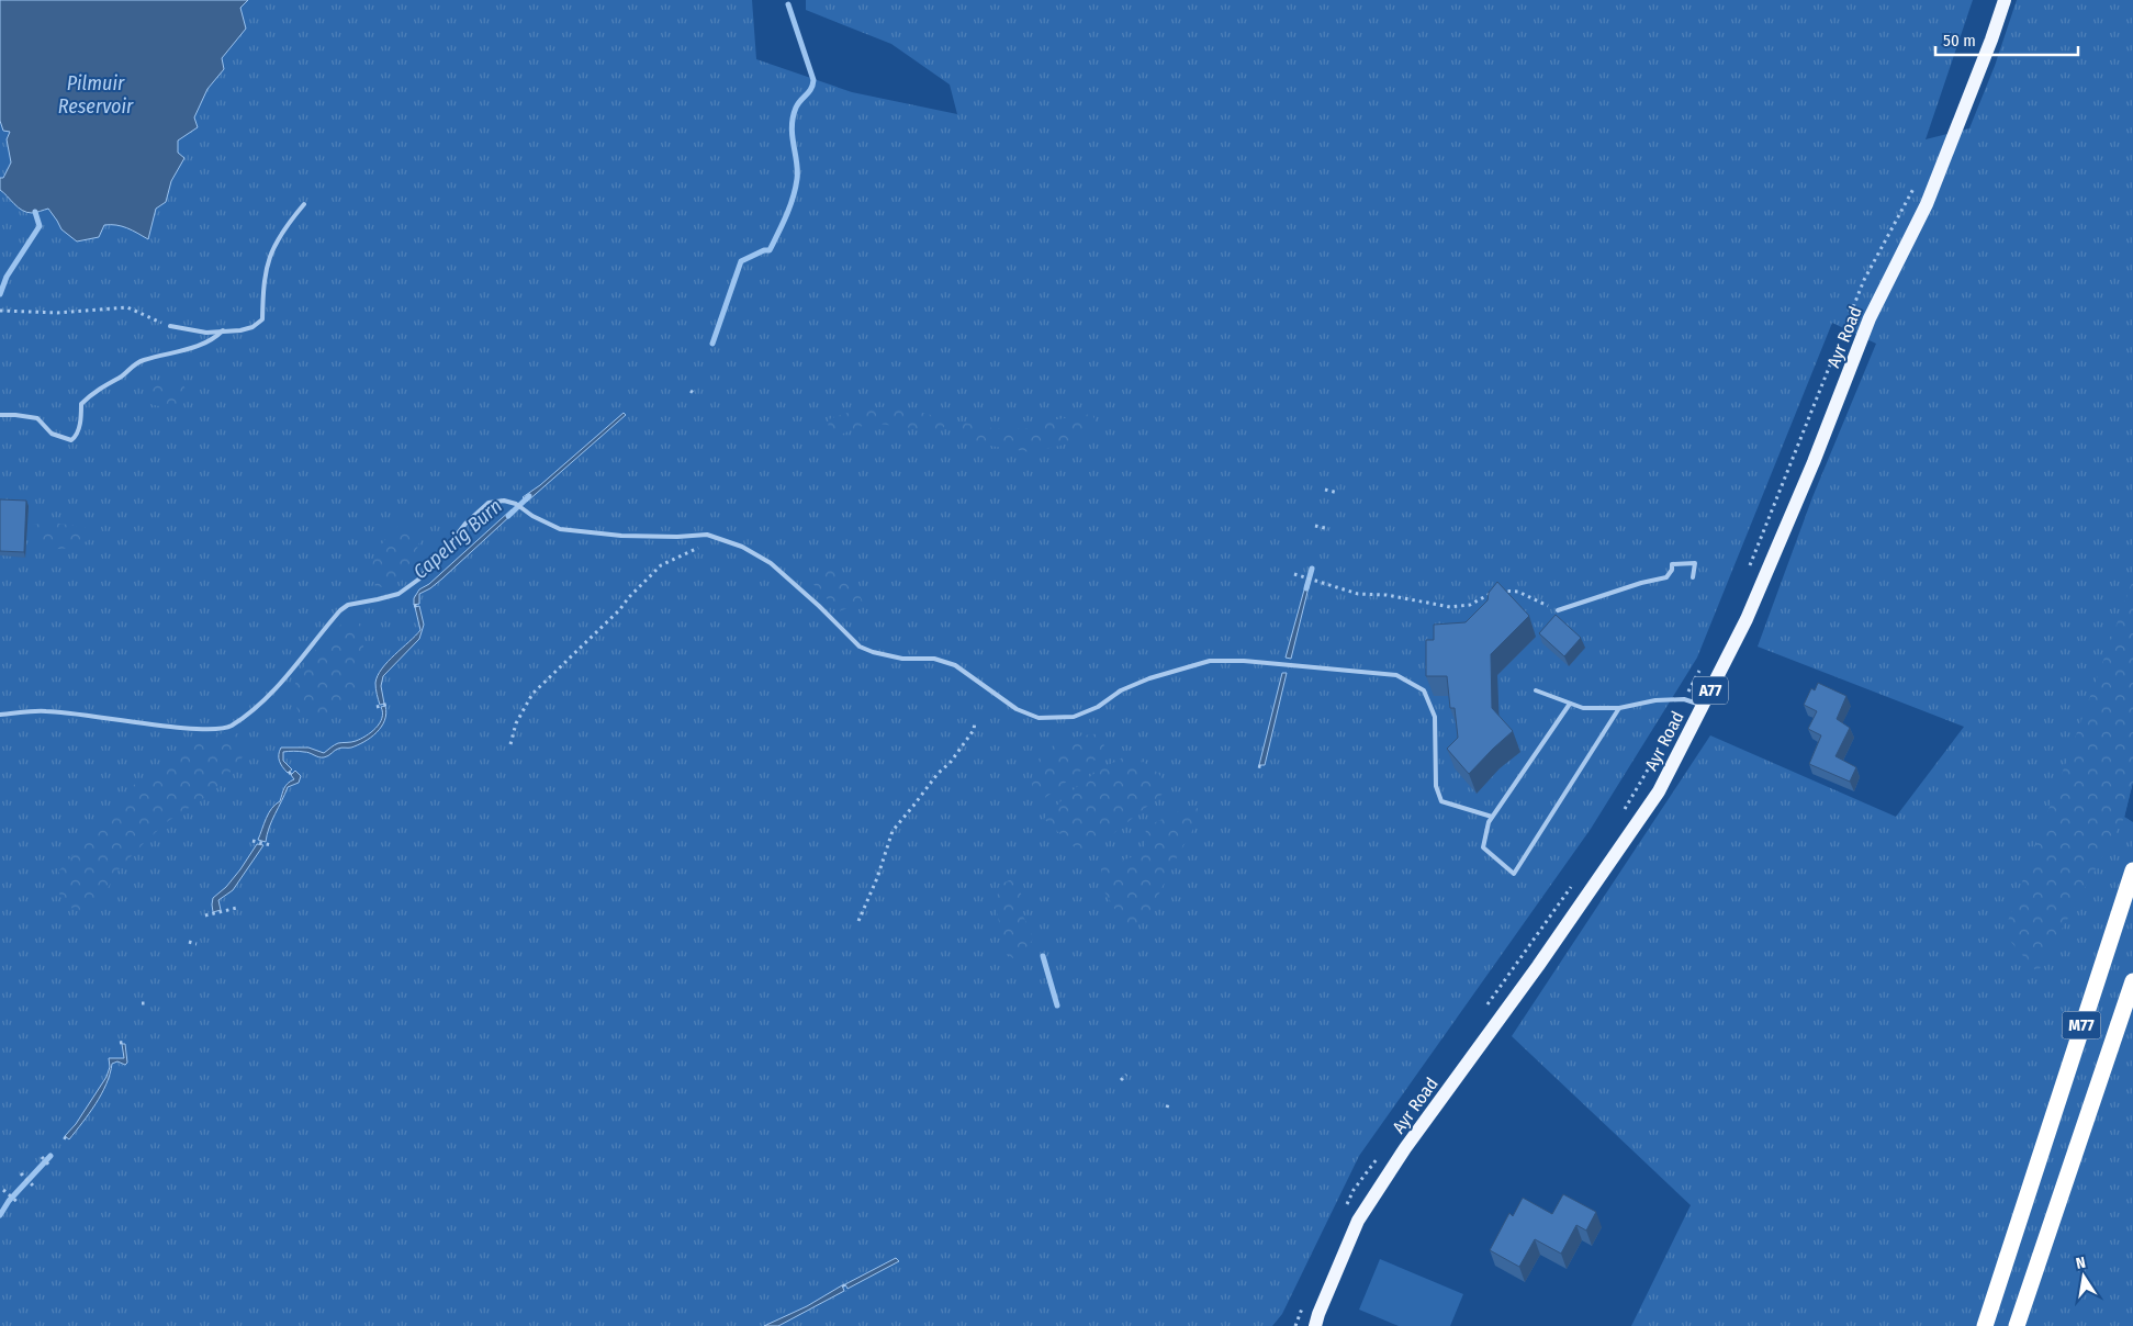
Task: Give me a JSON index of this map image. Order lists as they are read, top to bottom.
{
  "streets": {
    "highway": ["M77"],
    "main road": ["Ayr Road", "A77"]
  },
  "water": ["Pilmuir Reservoir", "Capelrig Burn"],
  "scale_bar": "50 m",
  "north": "top"
}
